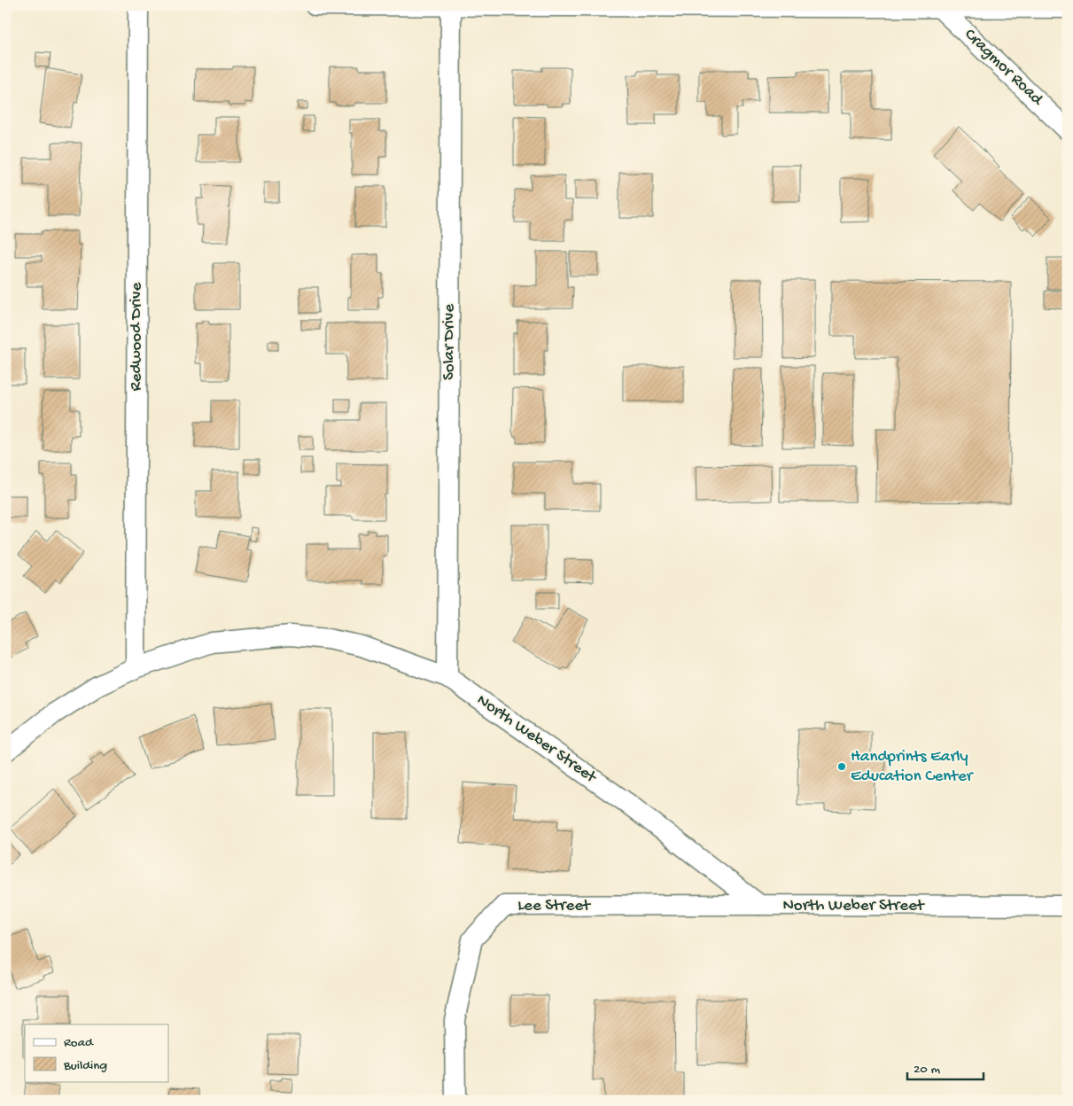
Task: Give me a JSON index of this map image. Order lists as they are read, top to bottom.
{
  "streets": {
    "street": [
      "Cragmor Road",
      "Redwood Drive",
      "Solar Drive",
      "North Weber Street",
      "Lee Street"
    ]
  },
  "crossings": [
    ["Redwood Drive", "North Weber Street"],
    ["Solar Drive", "North Weber Street"],
    ["North Weber Street", "Lee Street"]
  ],
  "places": ["Handprints Early Education Center"],
  "legend": ["Road", "Building"],
  "scale_bar": "20 m"
}
